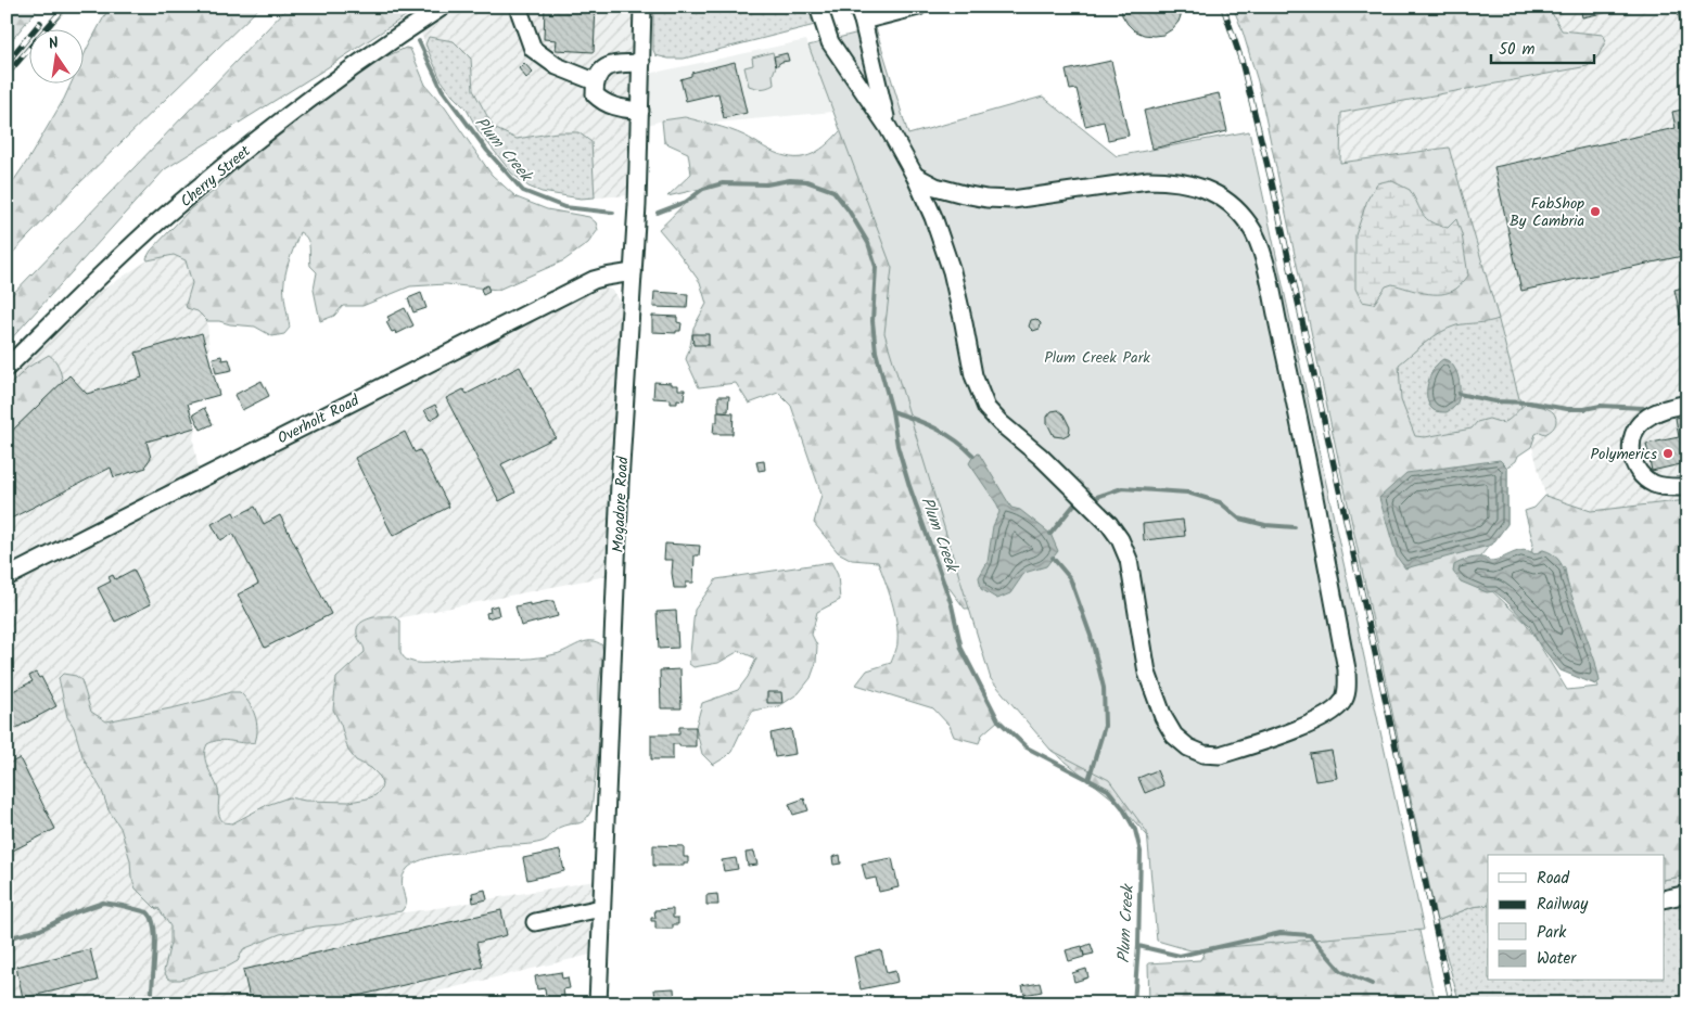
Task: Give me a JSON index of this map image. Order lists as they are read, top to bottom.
{
  "streets": {
    "street": ["Cherry Street", "Overholt Road", "Mogadore Road"]
  },
  "crossings": [
    ["Overholt Road", "Mogadore Road"]
  ],
  "water": ["Plum Creek"],
  "parks": ["Plum Creek Park"],
  "places": ["FabShop By Cambria", "Polymerics"],
  "legend": [
    "Road",
    "Railway",
    "Park",
    "Water"
  ],
  "scale_bar": "50 m",
  "north": "top"
}
